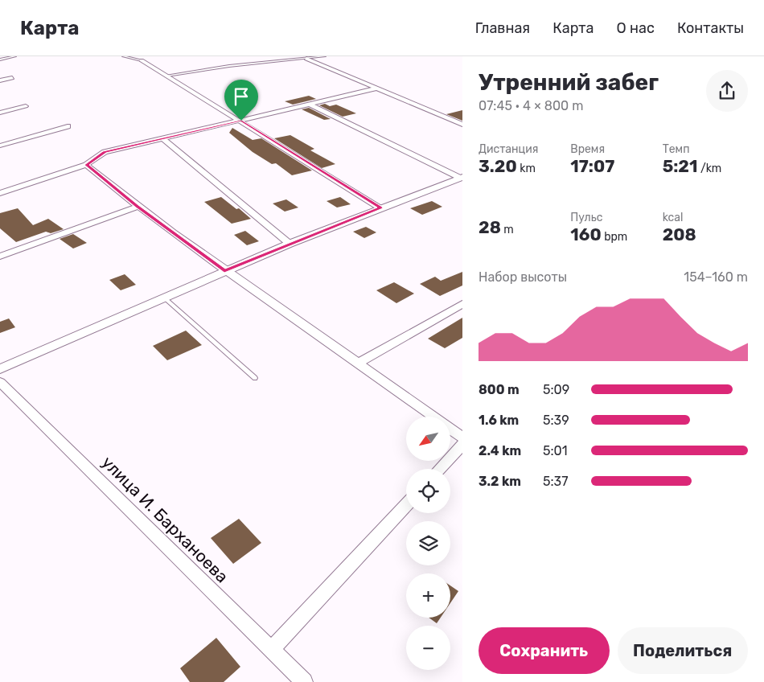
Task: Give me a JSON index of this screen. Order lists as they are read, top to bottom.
{
  "streets": {
    "street": ["улица И. Барханоева"]
  },
  "north": "bottom left",
  "page": {
    "header": "Карта",
    "nav": [
      "Главная",
      "Карта",
      "О нас",
      "Контакты"
    ],
    "heading": ["Утренний забег", "07:45 · 4 × 800 m"],
    "stats": [
      ["Дистанция", "3.20 km"],
      ["Время", "17:07"],
      ["Темп", "5:21 /km"],
      ["28 m"],
      ["Пульс", "160 bpm"],
      ["kcal", "208"]
    ],
    "chart": ["Набор высоты", "154–160 m"],
    "list": [
      {
        "name": "800 m",
        "note": "5:09"
      },
      {
        "name": "1.6 km",
        "note": "5:39"
      },
      {
        "name": "2.4 km",
        "note": "5:01"
      },
      {
        "name": "3.2 km",
        "note": "5:37"
      }
    ],
    "map_buttons": ["+", "−"],
    "buttons": ["Сохранить", "Поделиться"]
  }
}
